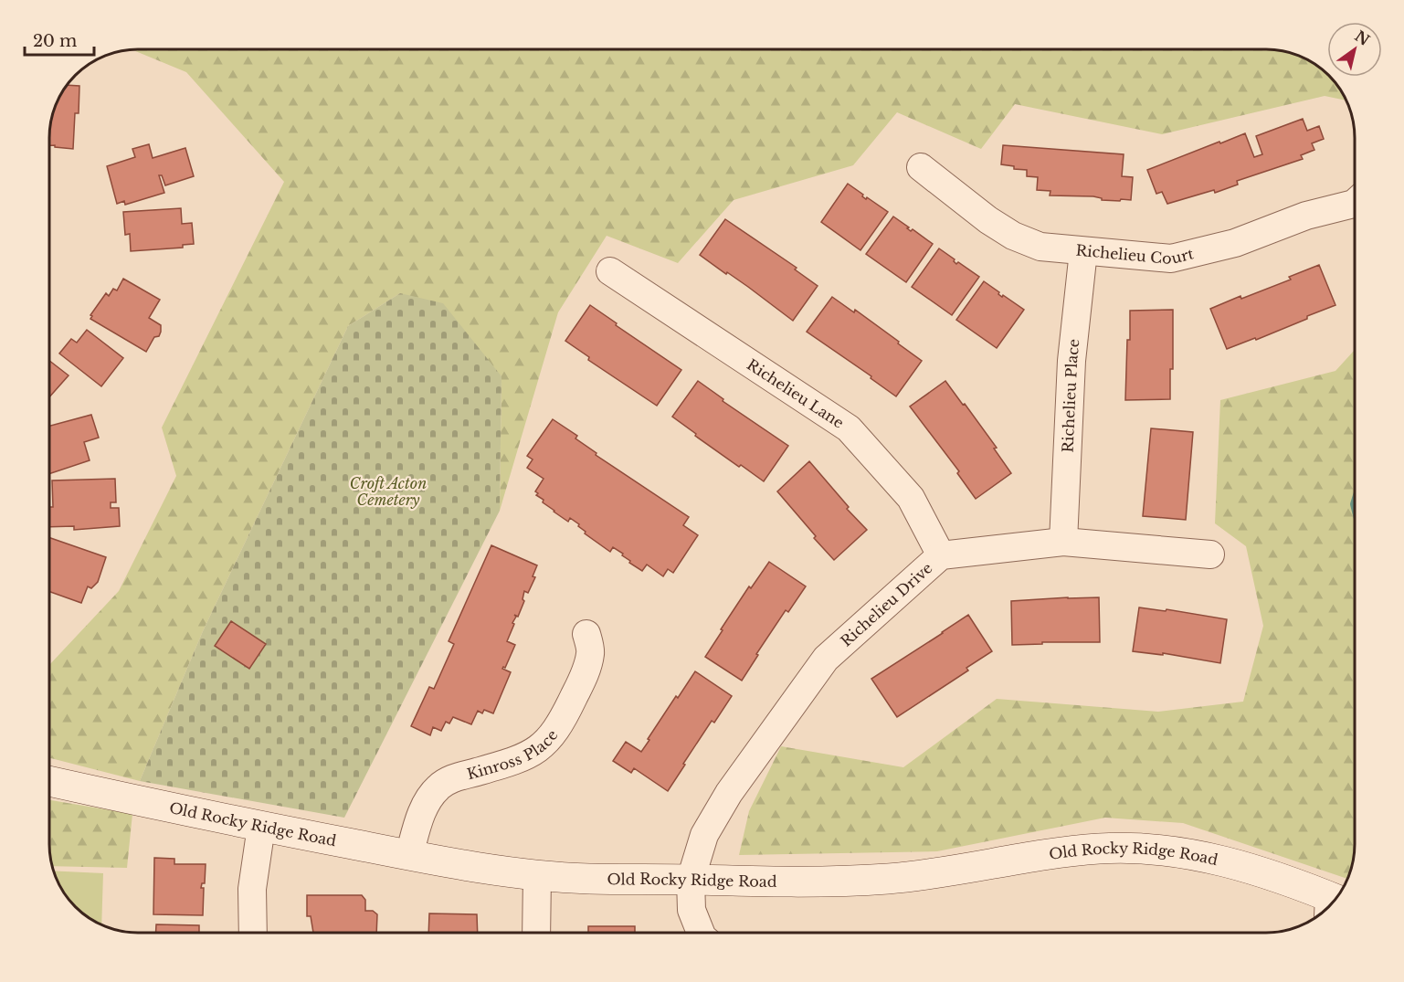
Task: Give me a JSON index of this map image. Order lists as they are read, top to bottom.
{
  "streets": {
    "street": [
      "Richelieu Court",
      "Richelieu Lane",
      "Richelieu Place",
      "Richelieu Drive",
      "Kinross Place",
      "Old Rocky Ridge Road"
    ]
  },
  "crossings": [
    ["Richelieu Court", "Richelieu Place"],
    ["Richelieu Lane", "Richelieu Drive"],
    ["Richelieu Place", "Richelieu Drive"],
    ["Richelieu Drive", "Old Rocky Ridge Road"],
    ["Kinross Place", "Old Rocky Ridge Road"]
  ],
  "parks": ["Croft Acton Cemetery"],
  "scale_bar": "20 m",
  "north": "top right"
}
